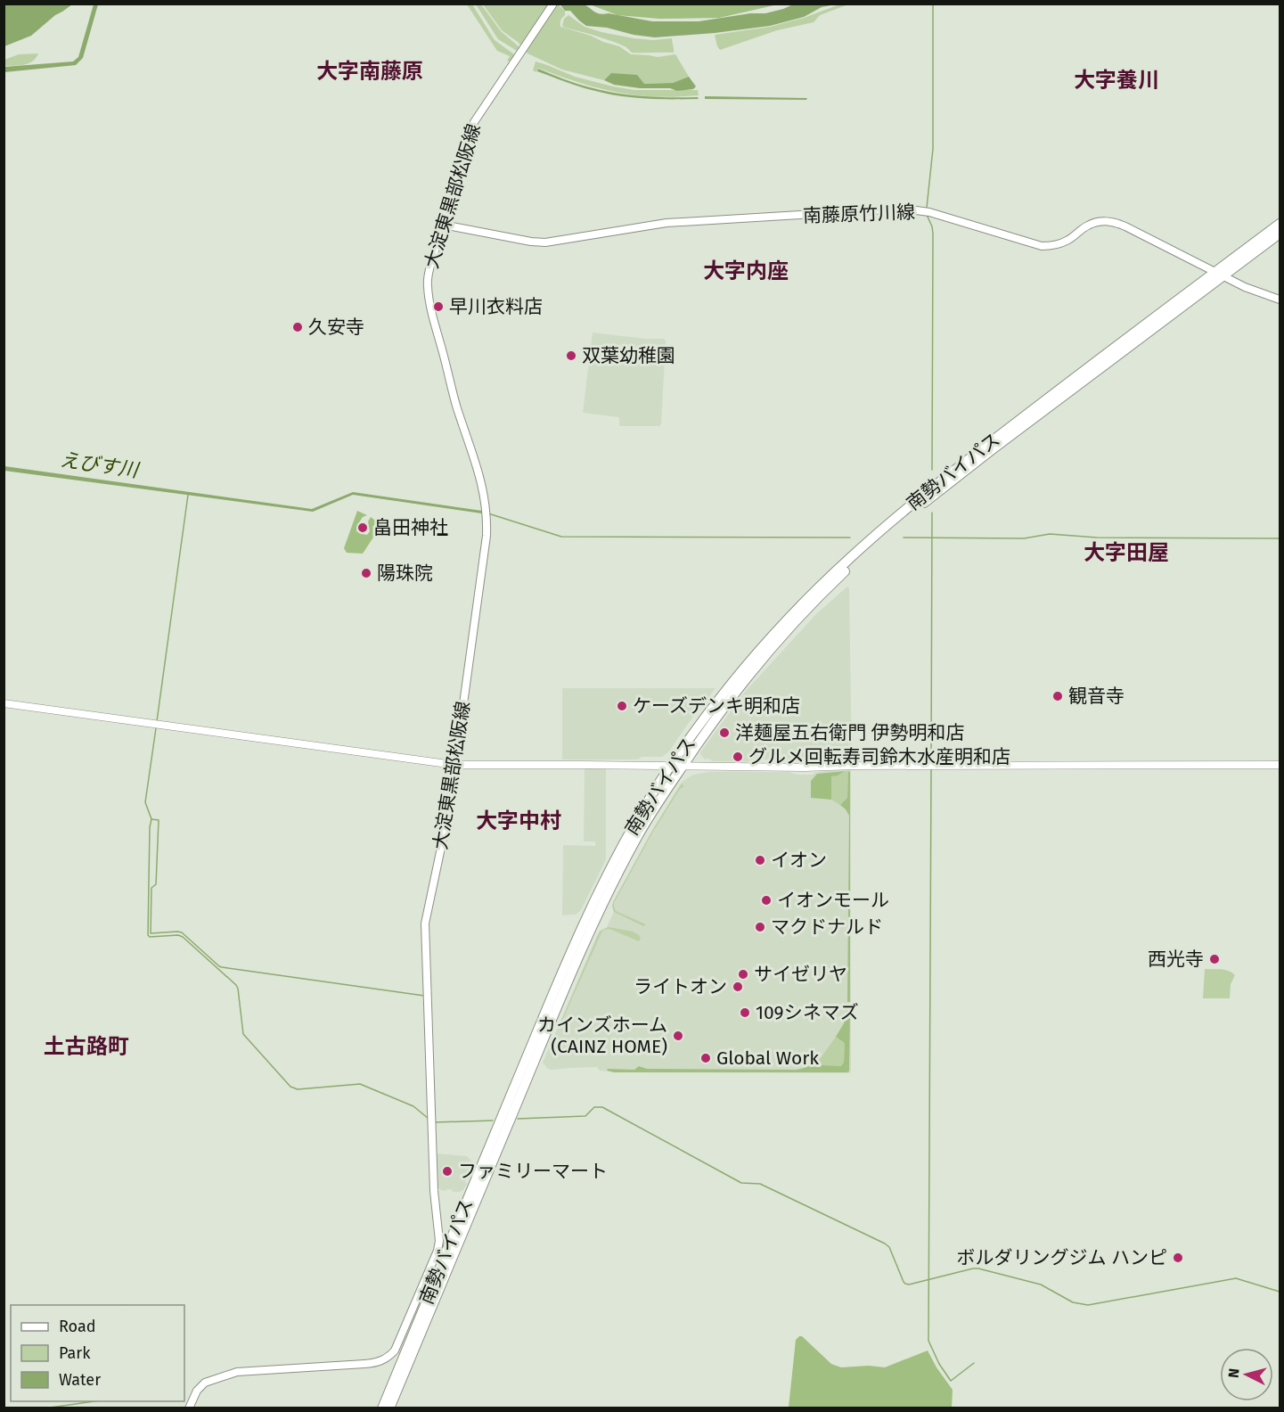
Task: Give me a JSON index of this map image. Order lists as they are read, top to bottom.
{
  "streets": {
    "highway": ["南勢バイパス"],
    "main road": ["大淀東黒部松阪線", "南藤原竹川線"]
  },
  "crossings": [
    ["大淀東黒部松阪線", "南藤原竹川線"],
    ["南藤原竹川線", "南勢バイパス"]
  ],
  "districts": [
    "大字南藤原",
    "大字養川",
    "大字内座",
    "大字田屋",
    "大字中村",
    "土古路町"
  ],
  "water": ["えびす川"],
  "places": [
    "早川衣料店",
    "久安寺",
    "双葉幼稚園",
    "畠田神社",
    "陽珠院",
    "観音寺",
    "ケーズデンキ明和店",
    "洋麺屋五右衛門 伊勢明和店",
    "グルメ回転寿司鈴木水産明和店",
    "イオン",
    "イオンモール",
    "マクドナルド",
    "西光寺",
    "サイゼリヤ",
    "ライトオン",
    "109シネマズ",
    "カインズホーム (CAINZ HOME)",
    "Global Work",
    "ファミリーマート",
    "ボルダリングジム ハンピ"
  ],
  "legend": ["Road", "Park", "Water"],
  "north": "left"
}
